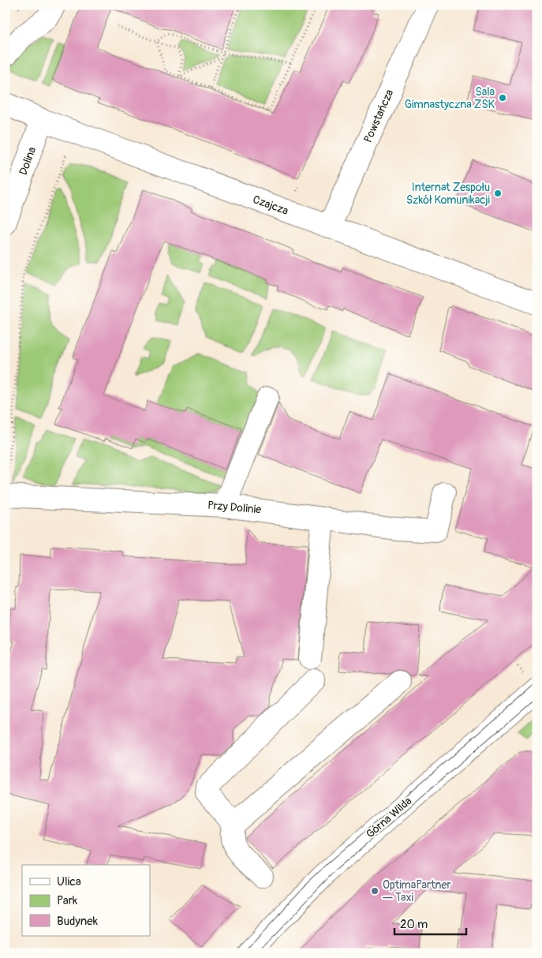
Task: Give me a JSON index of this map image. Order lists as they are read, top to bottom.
{
  "streets": {
    "street": [
      "Powstańcza",
      "Dolina",
      "Czajcza",
      "Przy Dolinie",
      "Górna Wilda"
    ]
  },
  "crossings": [
    ["Powstańcza", "Czajcza"],
    ["Dolina", "Czajcza"]
  ],
  "places": ["Sala Gimnastyczna ZSK", "Internat Zespołu Szkół Komunikacji", "OptimaPartner — Taxi"],
  "legend": ["Ulica", "Park", "Budynek"],
  "scale_bar": "20 m"
}
